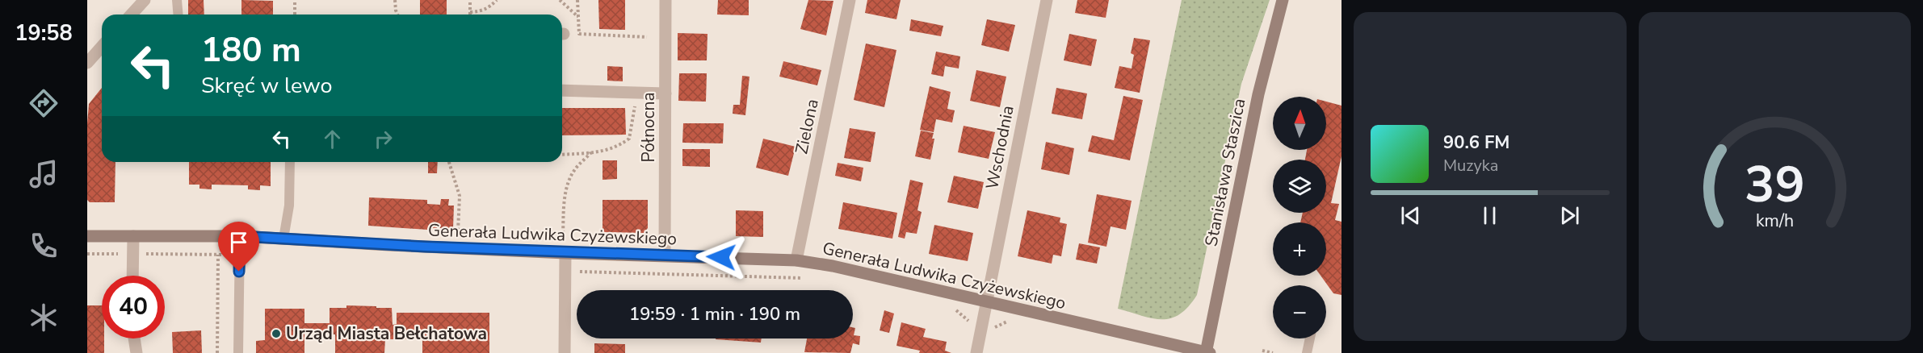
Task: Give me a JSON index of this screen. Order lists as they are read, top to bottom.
{
  "streets": {
    "street": [
      "Zielona",
      "Północna",
      "Wschodnia",
      "Stanisława Staszica",
      "Generała Ludwika Czyżewskiego"
    ]
  },
  "crossings": [
    ["Zielona", "Generała Ludwika Czyżewskiego"],
    ["Północna", "Generała Ludwika Czyżewskiego"],
    ["Wschodnia", "Generała Ludwika Czyżewskiego"],
    ["Stanisława Staszica", "Generała Ludwika Czyżewskiego"]
  ],
  "places": ["Urząd Miasta Bełchatowa"],
  "north": "top",
  "page": {
    "tabs": "19:58",
    "turn": ["180 m", "Skręć w lewo"],
    "map_buttons": ["+", "−"],
    "song": ["90.6 FM", "Muzyka"],
    "limit": "40",
    "trip": "19:59 · 1 min · 190 m",
    "gauge": ["39", "km/h"]
  }
}
